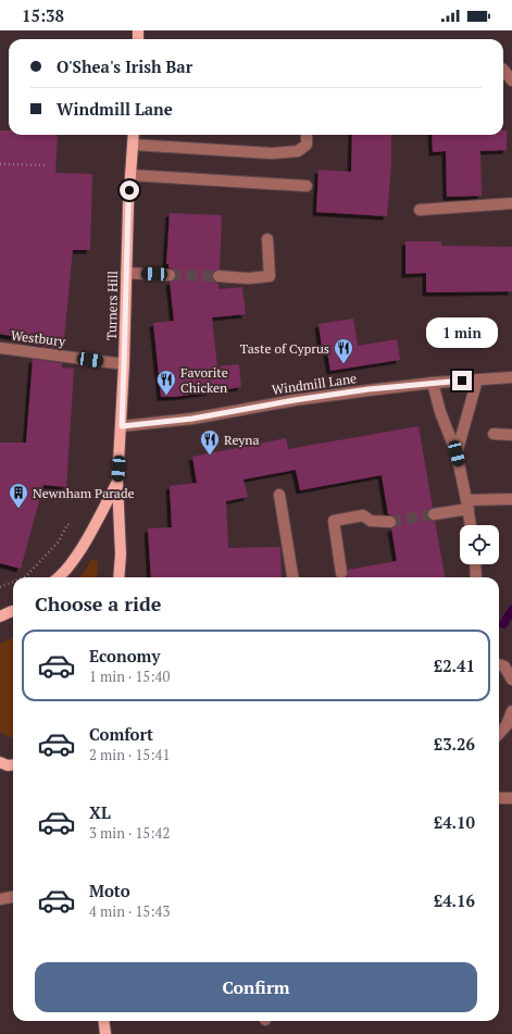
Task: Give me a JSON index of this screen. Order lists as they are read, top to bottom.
{
  "streets": {
    "main road": ["Turners Hill"],
    "street": ["Westbury", "Windmill Lane"]
  },
  "crossings": [
    ["Turners Hill", "Westbury"],
    ["Turners Hill", "Windmill Lane"]
  ],
  "places": {
    "restaurant": ["Taste of Cyprus", "Favorite Chicken", "Reyna"],
    "building": ["Newnham Parade"]
  },
  "page": {
    "status": "15:38",
    "banner": ["O'Shea's Irish Bar", "Windmill Lane"],
    "bubble": "1 min",
    "heading": "Choose a ride",
    "list": [
      {
        "name": "Economy",
        "note": "1 min · 15:40",
        "value": "£2.41"
      },
      {
        "name": "Comfort",
        "note": "2 min · 15:41",
        "value": "£3.26"
      },
      {
        "name": "XL",
        "note": "3 min · 15:42",
        "value": "£4.10"
      },
      {
        "name": "Moto",
        "note": "4 min · 15:43",
        "value": "£4.16"
      }
    ],
    "buttons": "Confirm"
  }
}
